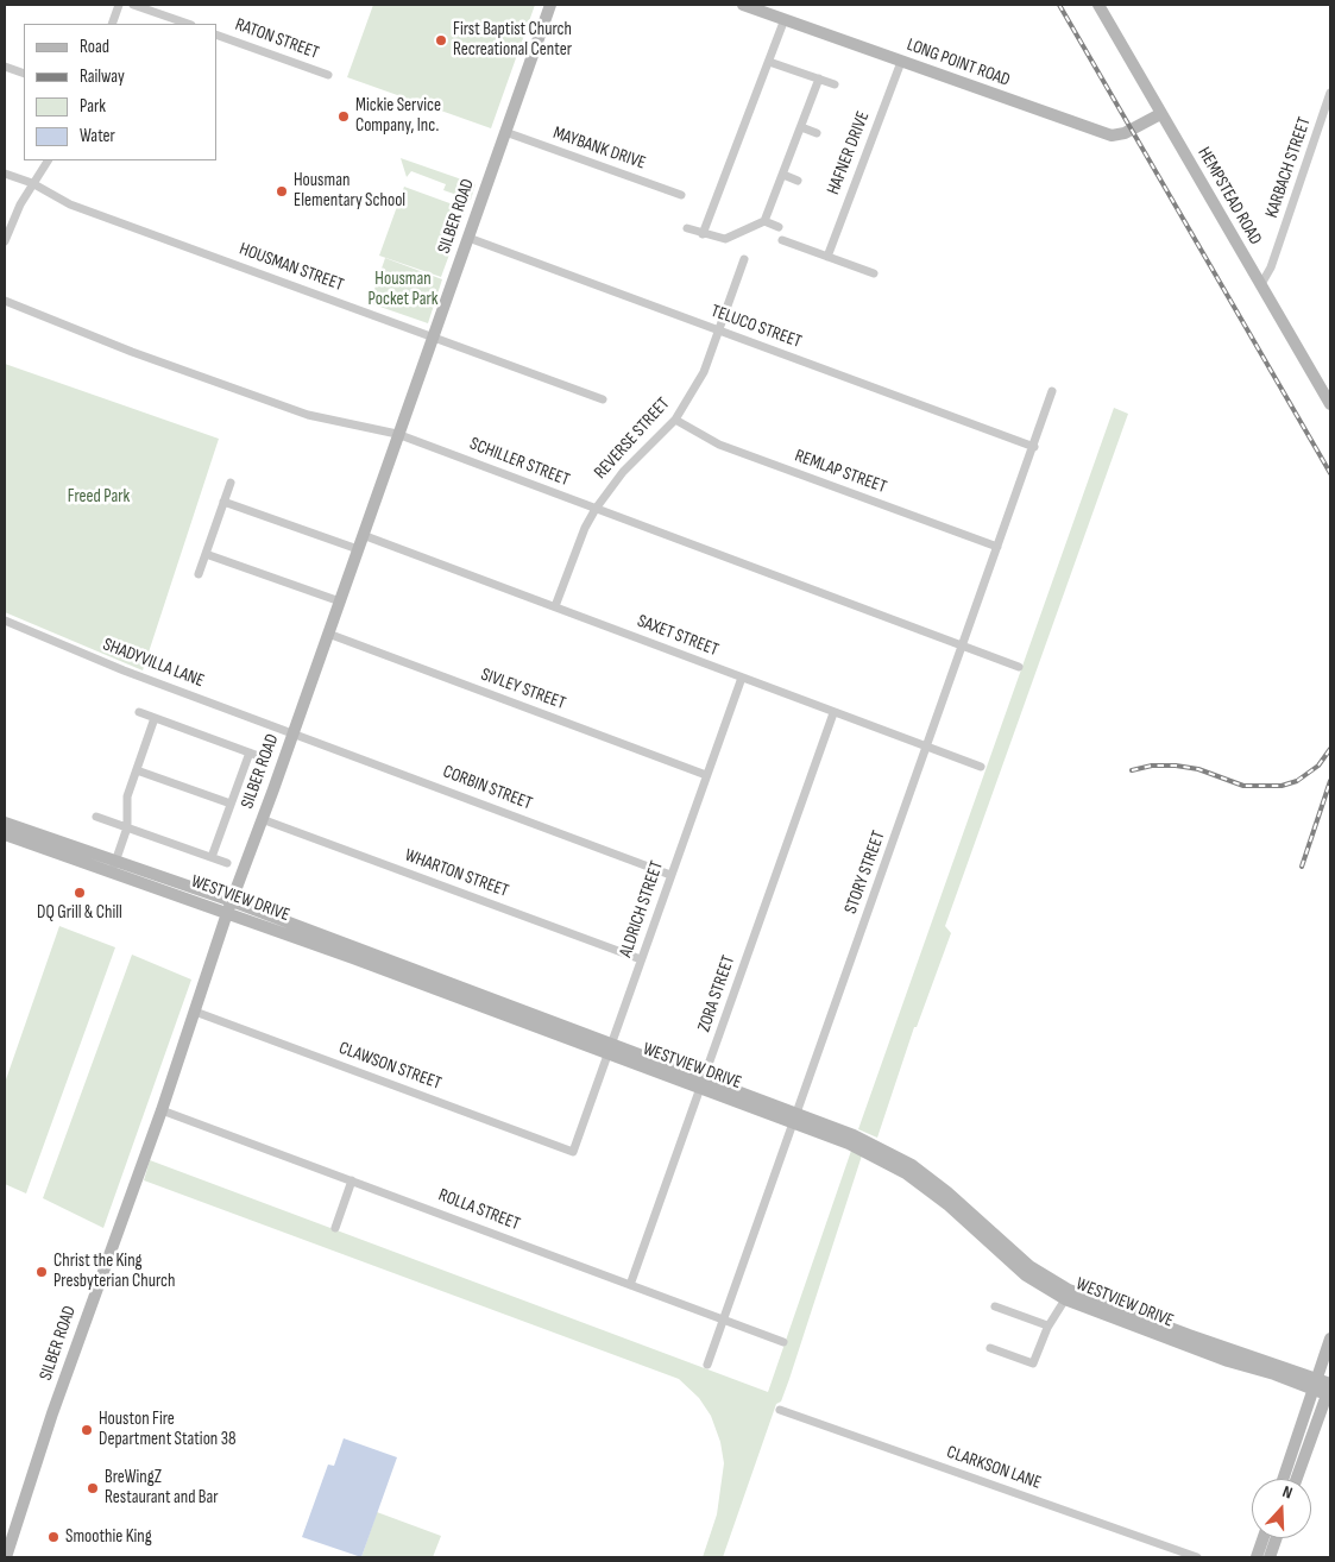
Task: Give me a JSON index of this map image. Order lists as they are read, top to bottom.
{
  "streets": {
    "main road": [
      "LONG POINT ROAD",
      "HEMPSTEAD ROAD",
      "SILBER ROAD",
      "WESTVIEW DRIVE"
    ],
    "street": [
      "RATON STREET",
      "MAYBANK DRIVE",
      "HAFNER DRIVE",
      "KARBACH STREET",
      "HOUSMAN STREET",
      "TELUCO STREET",
      "REVERSE STREET",
      "SCHILLER STREET",
      "REMLAP STREET",
      "SAXET STREET",
      "SHADYVILLA LANE",
      "SIVLEY STREET",
      "CORBIN STREET",
      "STORY STREET",
      "WHARTON STREET",
      "ALDRICH STREET",
      "ZORA STREET",
      "CLAWSON STREET",
      "ROLLA STREET",
      "CLARKSON LANE"
    ]
  },
  "crossings": [
    ["LONG POINT ROAD", "HAFNER DRIVE"],
    ["LONG POINT ROAD", "HEMPSTEAD ROAD"],
    ["MAYBANK DRIVE", "SILBER ROAD"],
    ["KARBACH STREET", "HEMPSTEAD ROAD"],
    ["SILBER ROAD", "HOUSMAN STREET"],
    ["SILBER ROAD", "TELUCO STREET"],
    ["SILBER ROAD", "SCHILLER STREET"],
    ["SILBER ROAD", "SAXET STREET"],
    ["SILBER ROAD", "SHADYVILLA LANE"],
    ["SILBER ROAD", "SIVLEY STREET"],
    ["SILBER ROAD", "CORBIN STREET"],
    ["SILBER ROAD", "WHARTON STREET"],
    ["SILBER ROAD", "WESTVIEW DRIVE"],
    ["SILBER ROAD", "CLAWSON STREET"],
    ["SILBER ROAD", "ROLLA STREET"],
    ["TELUCO STREET", "REVERSE STREET"],
    ["TELUCO STREET", "STORY STREET"],
    ["REVERSE STREET", "SCHILLER STREET"],
    ["REVERSE STREET", "REMLAP STREET"],
    ["REVERSE STREET", "SAXET STREET"],
    ["SCHILLER STREET", "STORY STREET"],
    ["REMLAP STREET", "STORY STREET"],
    ["SAXET STREET", "STORY STREET"],
    ["SAXET STREET", "ALDRICH STREET"],
    ["SAXET STREET", "ZORA STREET"],
    ["SHADYVILLA LANE", "CORBIN STREET"],
    ["SIVLEY STREET", "ALDRICH STREET"],
    ["CORBIN STREET", "ALDRICH STREET"],
    ["STORY STREET", "WESTVIEW DRIVE"],
    ["STORY STREET", "ROLLA STREET"],
    ["WHARTON STREET", "ALDRICH STREET"],
    ["WESTVIEW DRIVE", "ALDRICH STREET"],
    ["WESTVIEW DRIVE", "ZORA STREET"],
    ["ALDRICH STREET", "CLAWSON STREET"],
    ["ZORA STREET", "ROLLA STREET"]
  ],
  "parks": ["Housman Pocket Park", "Freed Park"],
  "places": [
    "First Baptist Church Recreational Center",
    "Mickie Service Company, Inc.",
    "Housman Elementary School",
    "DQ Grill & Chill",
    "Christ the King Presbyterian Church",
    "Houston Fire Department Station 38",
    "BreWingZ Restaurant and Bar",
    "Smoothie King"
  ],
  "legend": [
    "Road",
    "Railway",
    "Park",
    "Water"
  ],
  "north": "top"
}
